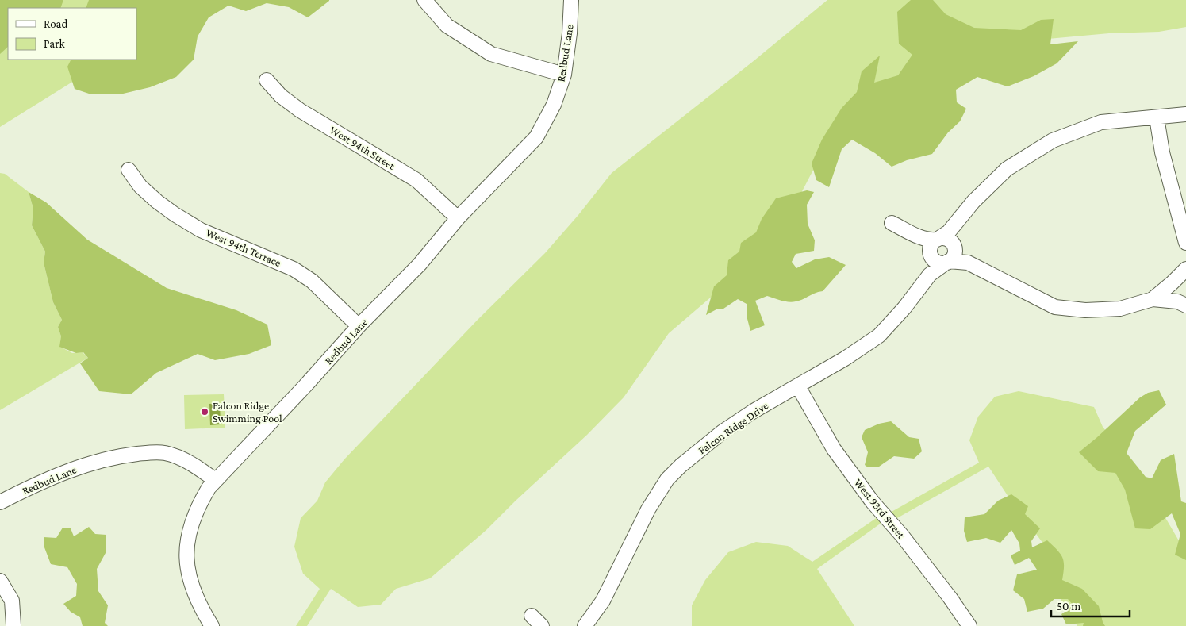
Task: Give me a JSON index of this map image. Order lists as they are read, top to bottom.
{
  "streets": {
    "street": [
      "Redbud Lane",
      "West 94th Street",
      "West 94th Terrace",
      "Falcon Ridge Drive",
      "West 93rd Street"
    ]
  },
  "crossings": [
    ["Redbud Lane", "West 94th Street"],
    ["Redbud Lane", "West 94th Terrace"],
    ["Falcon Ridge Drive", "West 93rd Street"]
  ],
  "places": ["Falcon Ridge Swimming Pool"],
  "legend": ["Road", "Park"],
  "scale_bar": "50 m"
}
